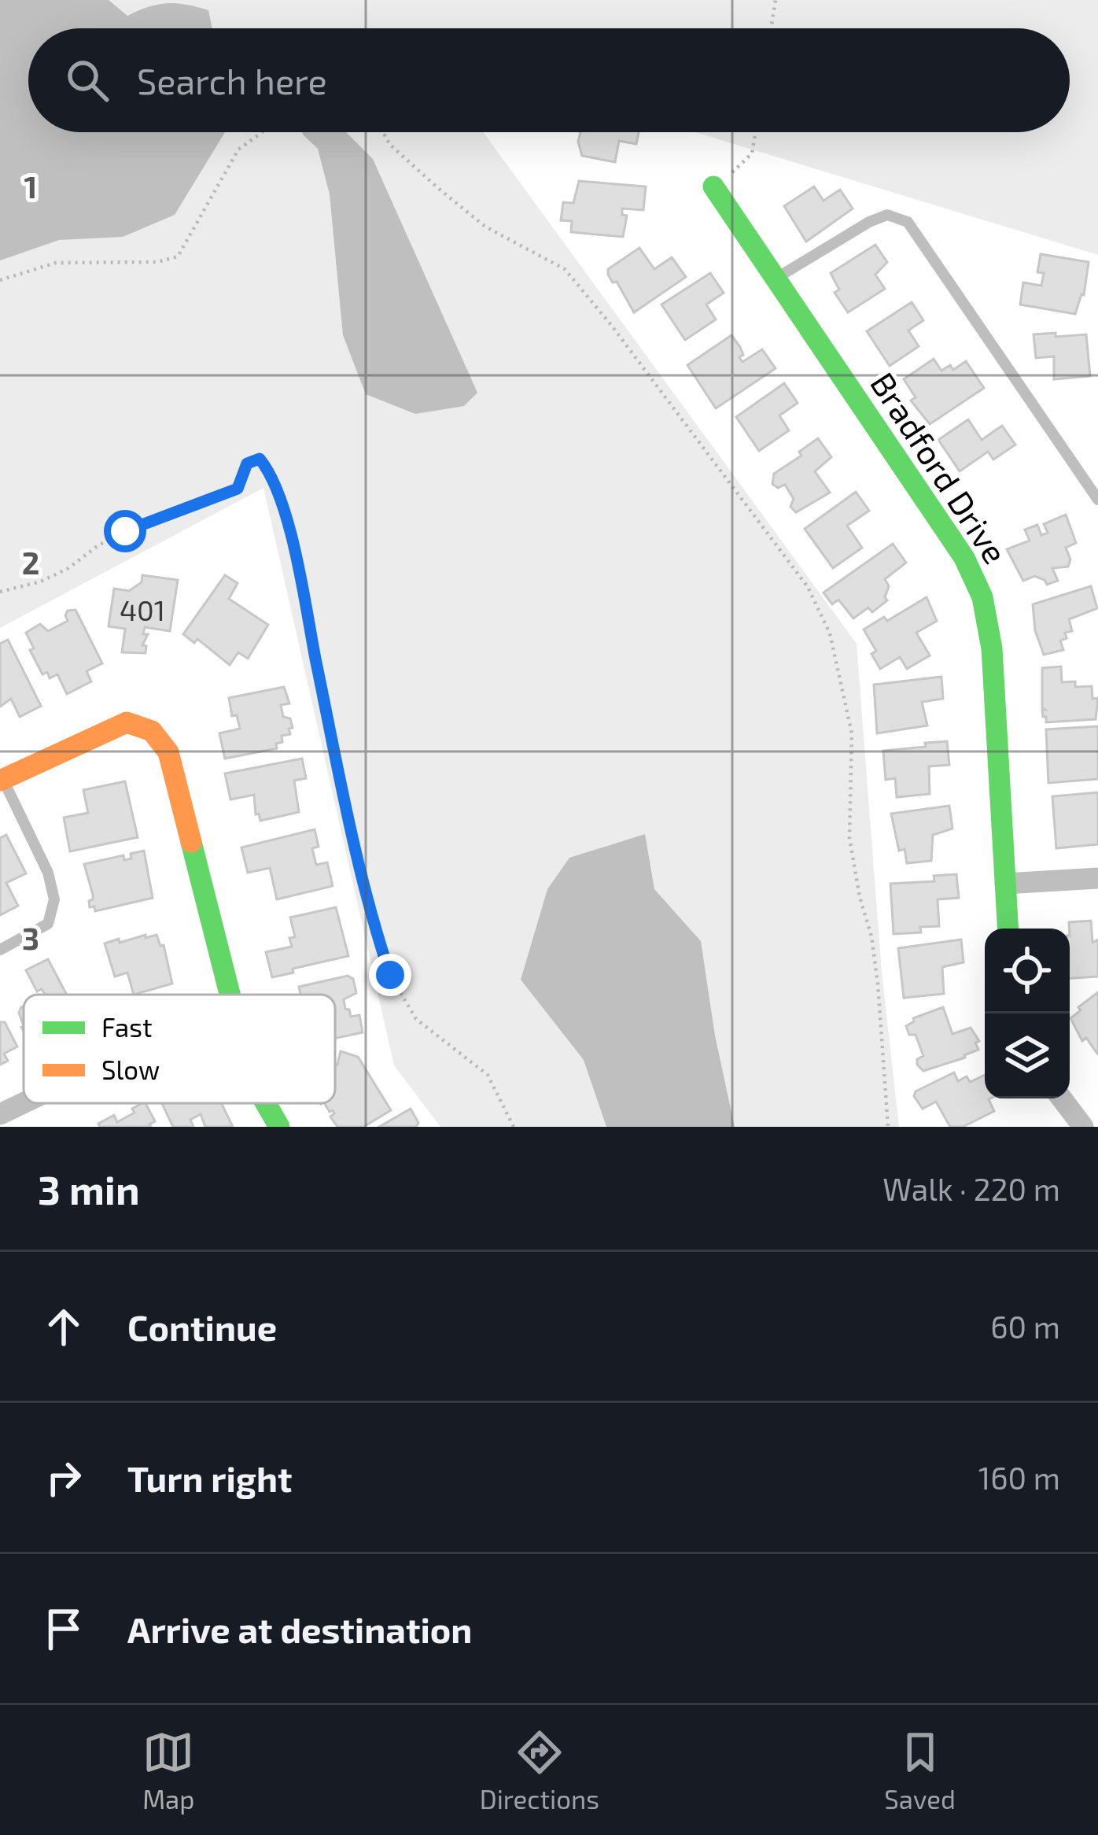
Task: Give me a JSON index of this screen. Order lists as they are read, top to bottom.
{
  "streets": {
    "street": ["Bradford Drive"]
  },
  "house_numbers": ["401"],
  "legend": ["Fast", "Slow"],
  "page": {
    "search": "Search here",
    "heading": ["3 min", "Walk · 220 m"],
    "list": [
      ["Continue", "60 m"],
      ["Turn right", "160 m"],
      "Arrive at destination"
    ],
    "nav": ["Map", "Directions", "Saved"]
  },
  "grid": {
    "rows": ["1", "2", "3"]
  }
}
